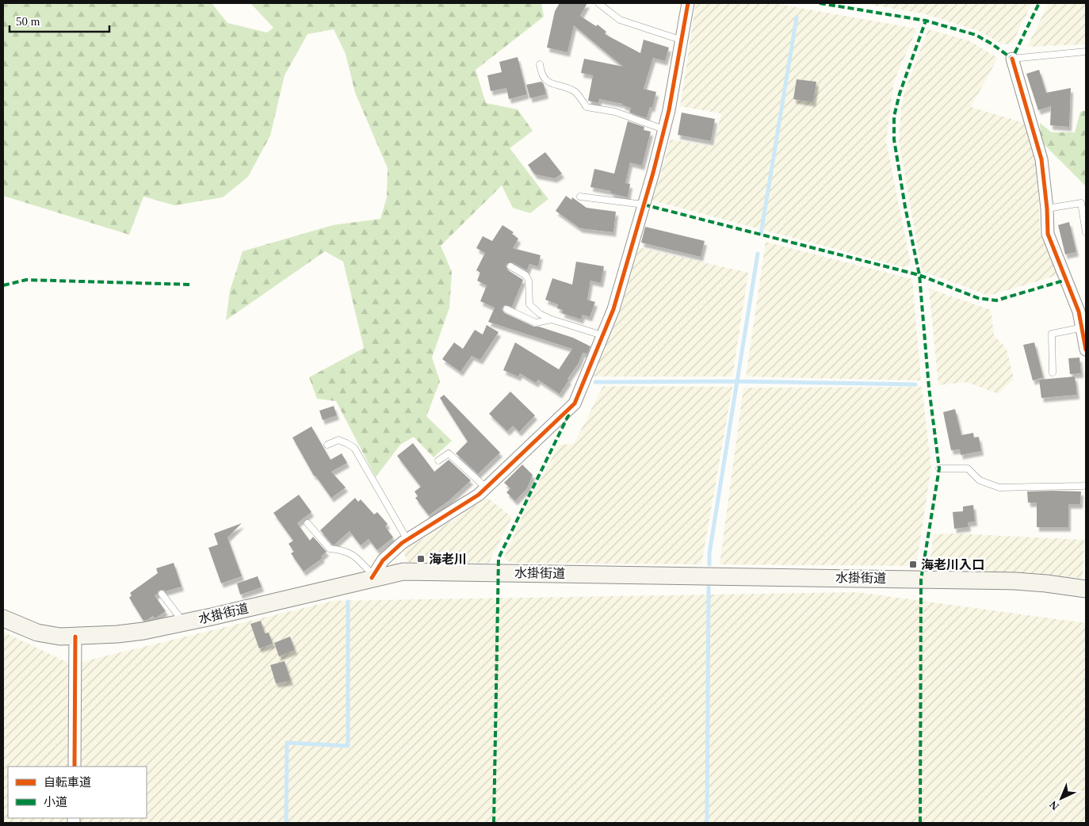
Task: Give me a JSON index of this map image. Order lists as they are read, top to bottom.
{
  "streets": {
    "main road": ["水掛街道"]
  },
  "places": {
    "transit": ["海老川", "海老川入口"]
  },
  "legend": ["自転車道", "小道"],
  "scale_bar": "50 m",
  "north": "bottom left"
}
